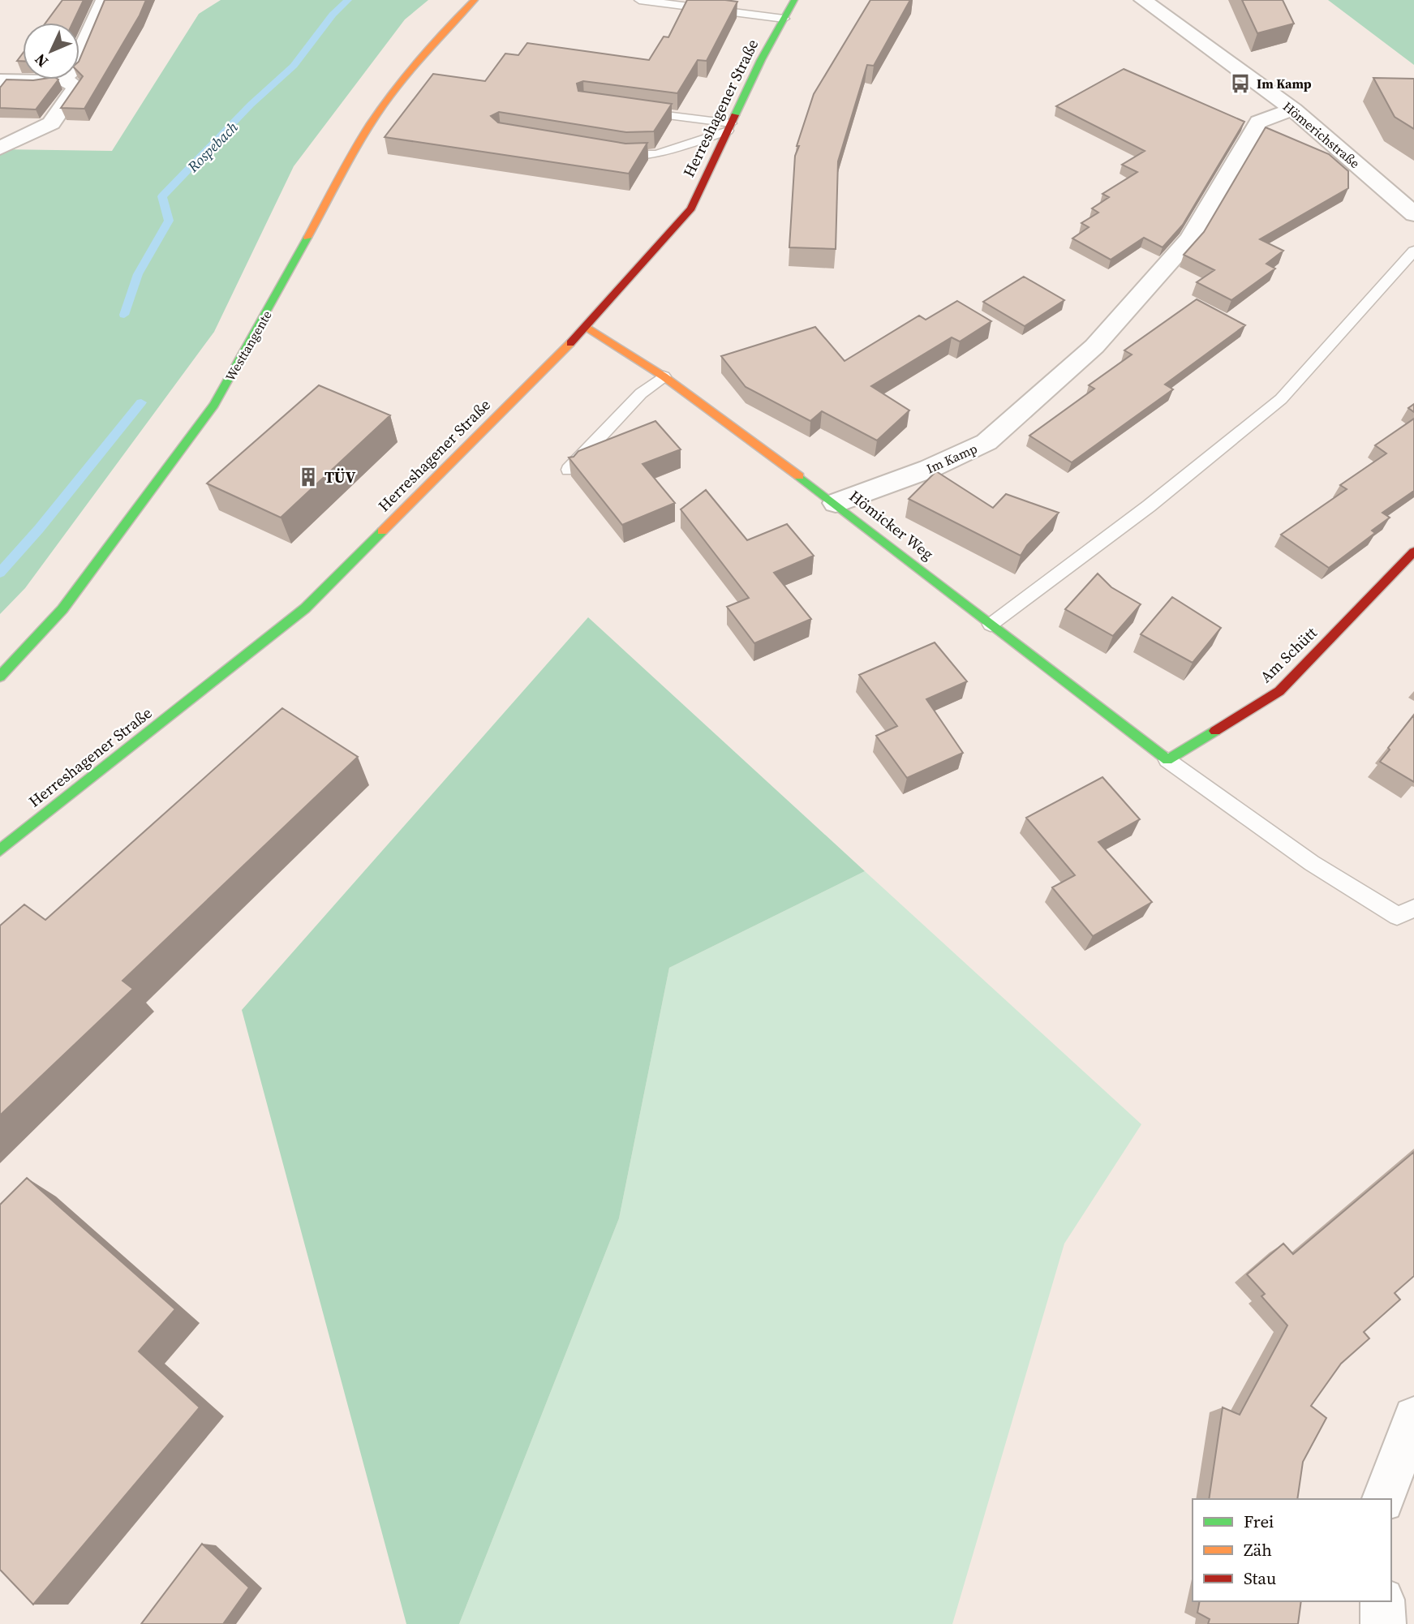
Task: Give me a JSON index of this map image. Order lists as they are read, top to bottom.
{
  "streets": {
    "street": [
      "Herreshagener Straße",
      "Hömerichstraße",
      "Westtangente",
      "Im Kamp",
      "Hömicker Weg",
      "Am Schütt"
    ]
  },
  "crossings": [
    ["Herreshagener Straße", "Hömicker Weg"],
    ["Hömerichstraße", "Im Kamp"],
    ["Im Kamp", "Hömicker Weg"],
    ["Hömicker Weg", "Am Schütt"]
  ],
  "water": ["Rospebach"],
  "places": {
    "bus stop": ["Im Kamp"],
    "building": ["TÜV"]
  },
  "legend": ["Frei", "Zäh", "Stau"],
  "north": "bottom left"
}
